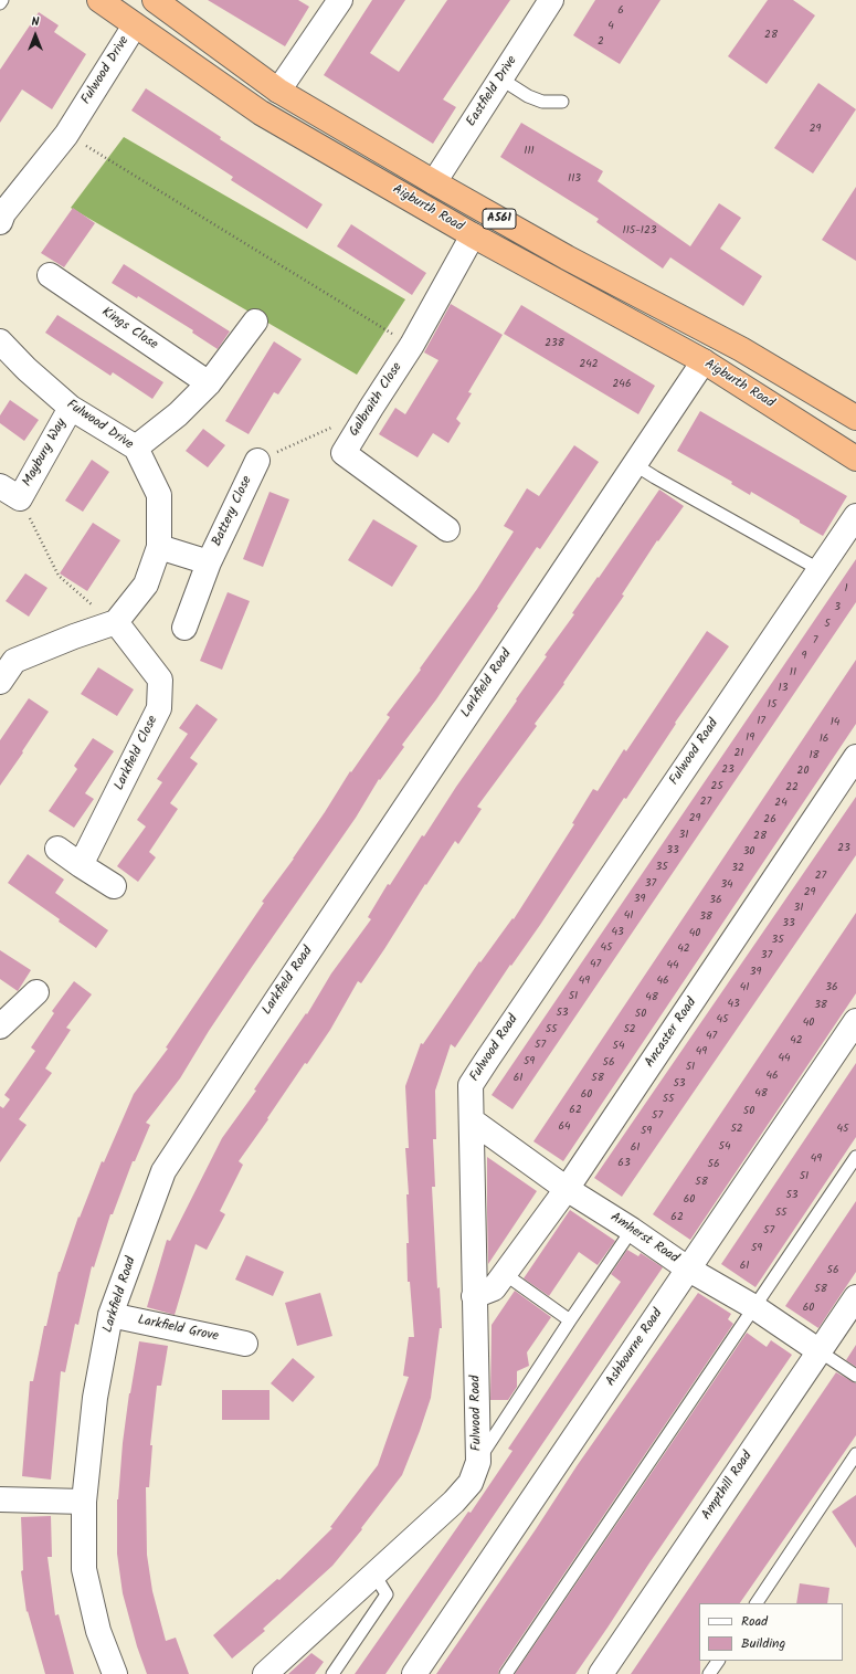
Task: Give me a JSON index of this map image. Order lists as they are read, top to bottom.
{
  "streets": {
    "highway": ["Aigburth Road", "A561"],
    "street": [
      "Fulwood Drive",
      "Eastfield Drive",
      "Kings Close",
      "Galbraith Close",
      "Maybury Way",
      "Battery Close",
      "Larkfield Road",
      "Fulwood Road",
      "Larkfield Close",
      "Ancaster Road",
      "Amherst Road",
      "Larkfield Grove",
      "Ashbourne Road",
      "Ampthill Road"
    ]
  },
  "crossings": [
    ["Fulwood Drive", "Aigburth Road"],
    ["Fulwood Drive", "Maybury Way"],
    ["Fulwood Drive", "Battery Close"],
    ["Fulwood Drive", "Larkfield Close"],
    ["Eastfield Drive", "Aigburth Road"],
    ["Aigburth Road", "Galbraith Close"],
    ["Aigburth Road", "Larkfield Road"],
    ["Larkfield Road", "Larkfield Grove"],
    ["Fulwood Road", "Ancaster Road"],
    ["Fulwood Road", "Amherst Road"],
    ["Ancaster Road", "Amherst Road"],
    ["Amherst Road", "Ashbourne Road"],
    ["Amherst Road", "Ampthill Road"]
  ],
  "house_numbers": [
    "6",
    "4",
    "28",
    "2",
    "29",
    "111",
    "113",
    "115-123",
    "238",
    "242",
    "246",
    "1",
    "3",
    "5",
    "7",
    "9",
    "11",
    "13",
    "15",
    "17",
    "14",
    "19",
    "16",
    "21",
    "18",
    "23",
    "20",
    "25",
    "22",
    "27",
    "24",
    "29",
    "26",
    "31",
    "28",
    "23",
    "33",
    "30",
    "35",
    "32",
    "27",
    "37",
    "34",
    "29",
    "39",
    "36",
    "31",
    "41",
    "38",
    "33",
    "43",
    "40",
    "35",
    "45",
    "42",
    "37",
    "47",
    "44",
    "39",
    "49",
    "46",
    "41",
    "36",
    "51",
    "48",
    "43",
    "38",
    "53",
    "50",
    "45",
    "40",
    "55",
    "52",
    "47",
    "42",
    "57",
    "54",
    "49",
    "44",
    "59",
    "56",
    "51",
    "46",
    "61",
    "58",
    "53",
    "48",
    "60",
    "55",
    "62",
    "50",
    "57",
    "64",
    "52",
    "45",
    "59",
    "54",
    "61",
    "49",
    "63",
    "56",
    "51",
    "58",
    "53",
    "60",
    "55",
    "62",
    "57",
    "59",
    "61",
    "56",
    "58",
    "60"
  ],
  "legend": ["Road", "Building"],
  "north": "top"
}
